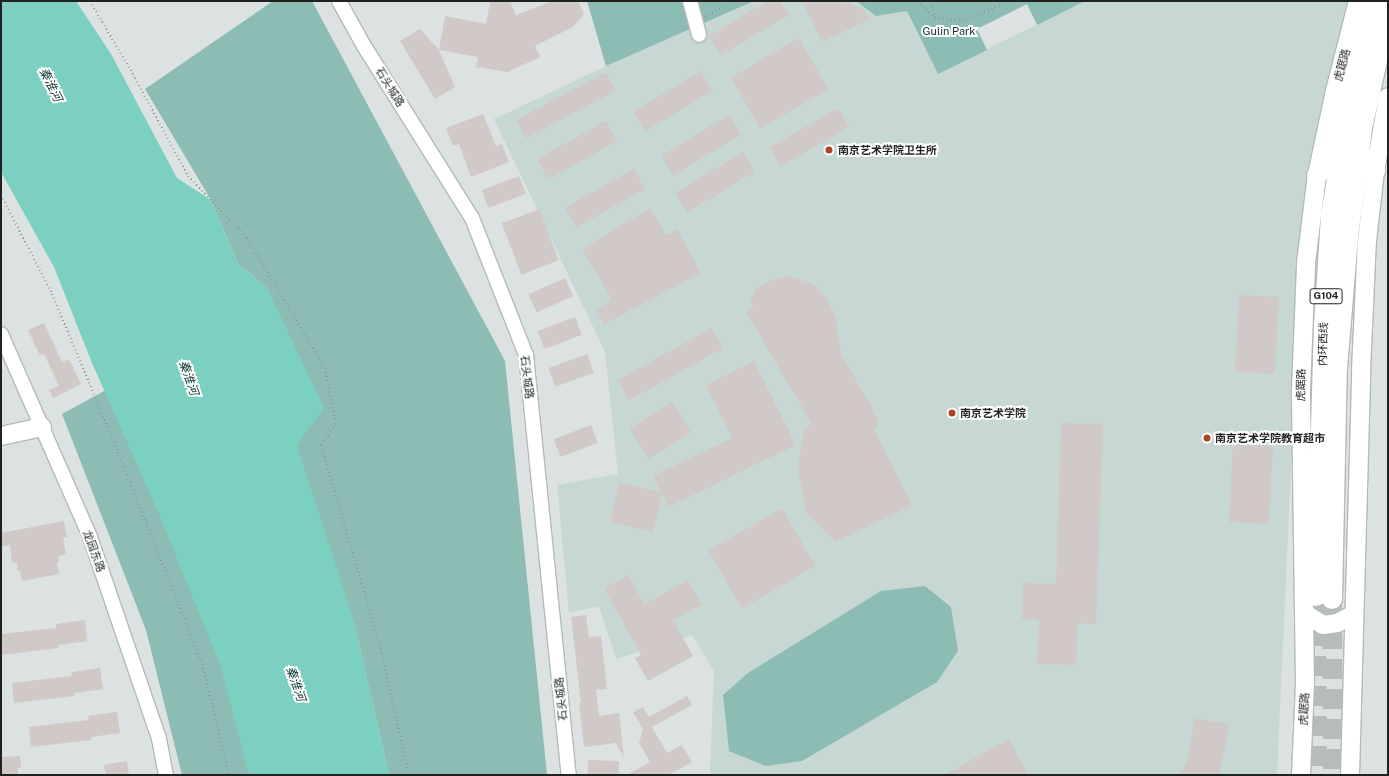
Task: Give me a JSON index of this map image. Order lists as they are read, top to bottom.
{
  "streets": {
    "highway": ["G104", "内环西线"],
    "main road": ["虎踞路"],
    "street": ["石头城路", "龙园东路"]
  },
  "water": ["秦淮河"],
  "parks": ["Gulin Park"],
  "places": ["南京艺术学院卫生所", "南京艺术学院", "南京艺术学院教育超市"]
}
